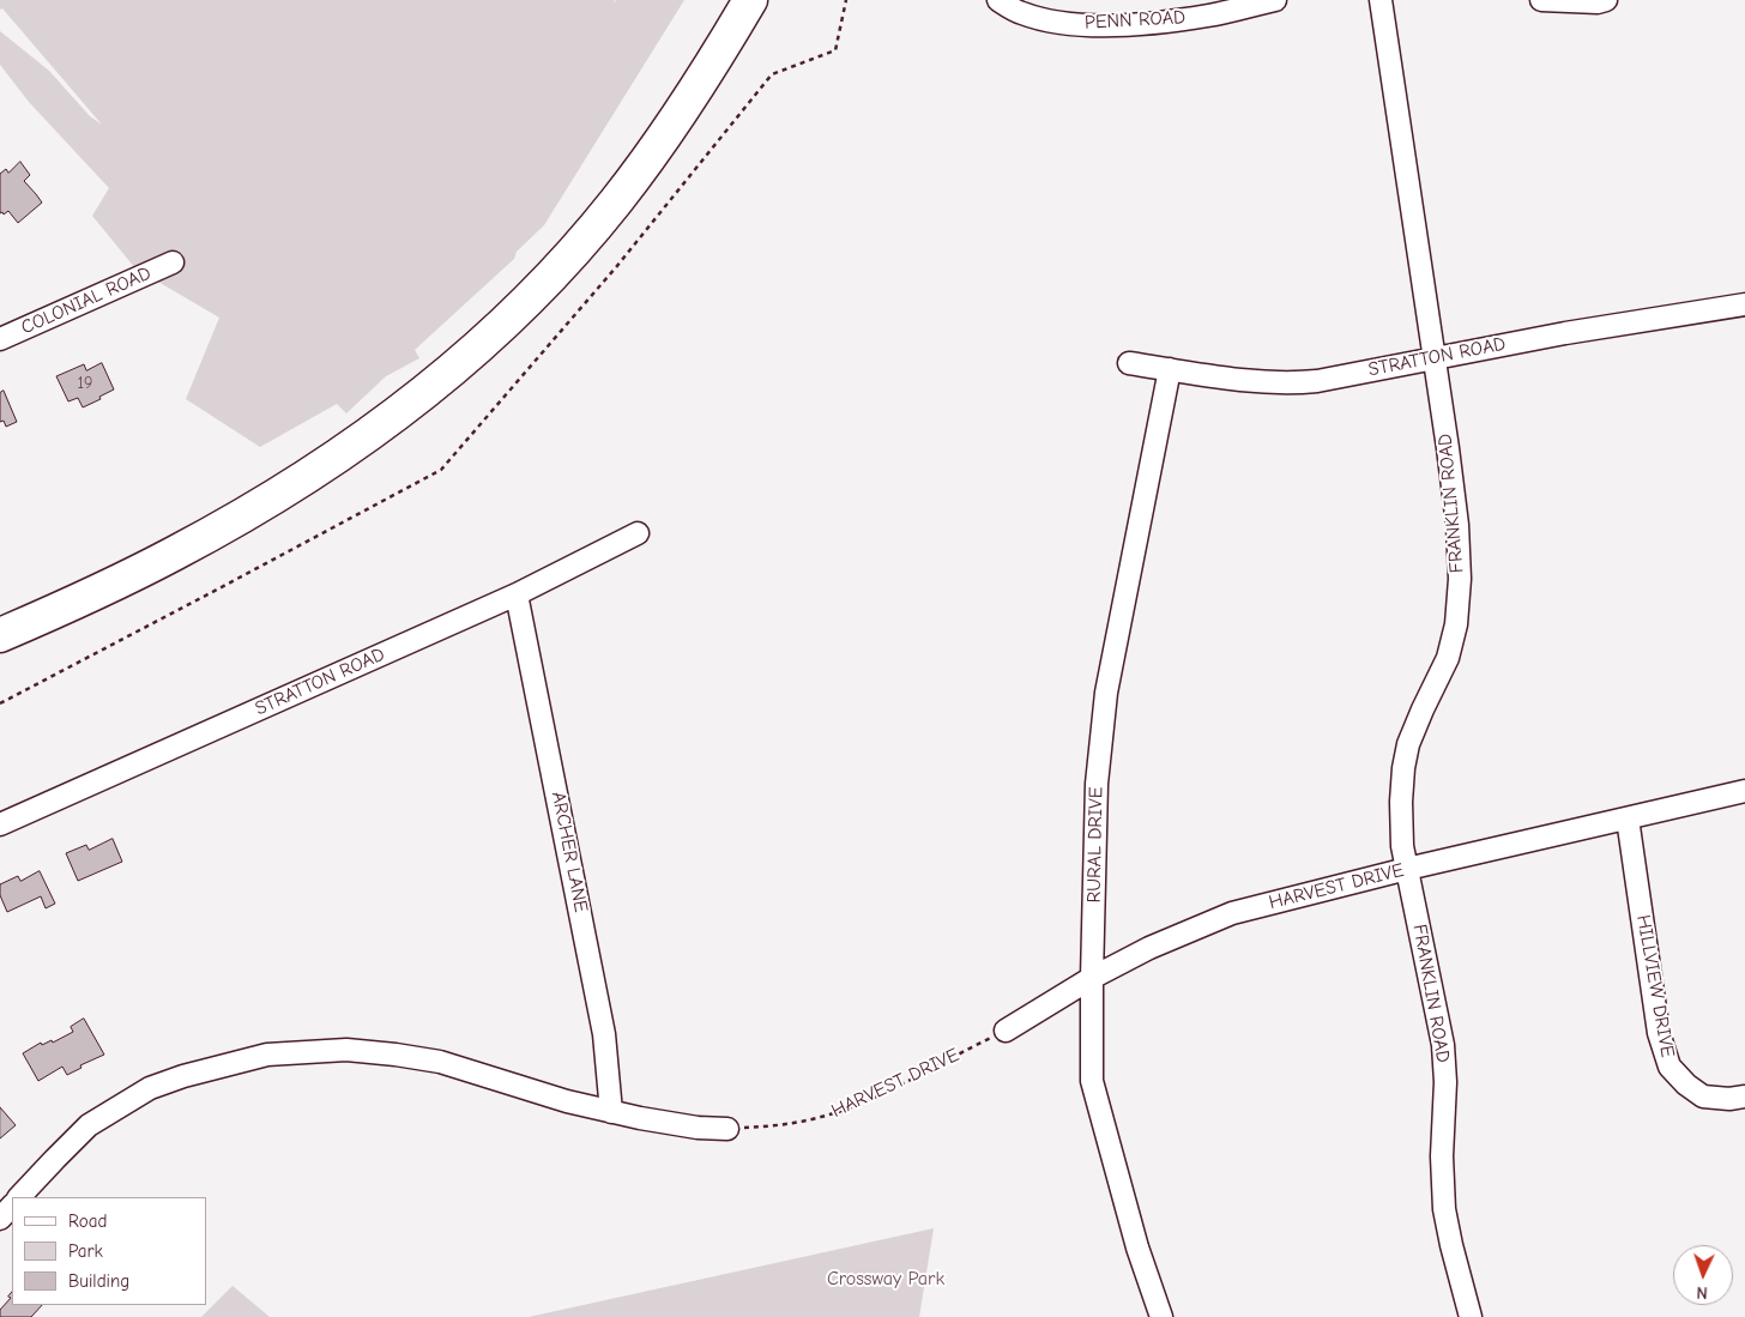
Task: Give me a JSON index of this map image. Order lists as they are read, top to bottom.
{
  "streets": {
    "street": [
      "PENN ROAD",
      "COLONIAL ROAD",
      "STRATTON ROAD",
      "FRANKLIN ROAD",
      "RURAL DRIVE",
      "ARCHER LANE",
      "HARVEST DRIVE",
      "HILLVIEW DRIVE"
    ]
  },
  "crossings": [
    ["STRATTON ROAD", "FRANKLIN ROAD"],
    ["STRATTON ROAD", "RURAL DRIVE"],
    ["STRATTON ROAD", "ARCHER LANE"],
    ["FRANKLIN ROAD", "HARVEST DRIVE"],
    ["RURAL DRIVE", "HARVEST DRIVE"],
    ["HARVEST DRIVE", "HILLVIEW DRIVE"]
  ],
  "parks": ["Crossway Park"],
  "house_numbers": ["19"],
  "legend": ["Road", "Park", "Building"],
  "north": "bottom"
}
